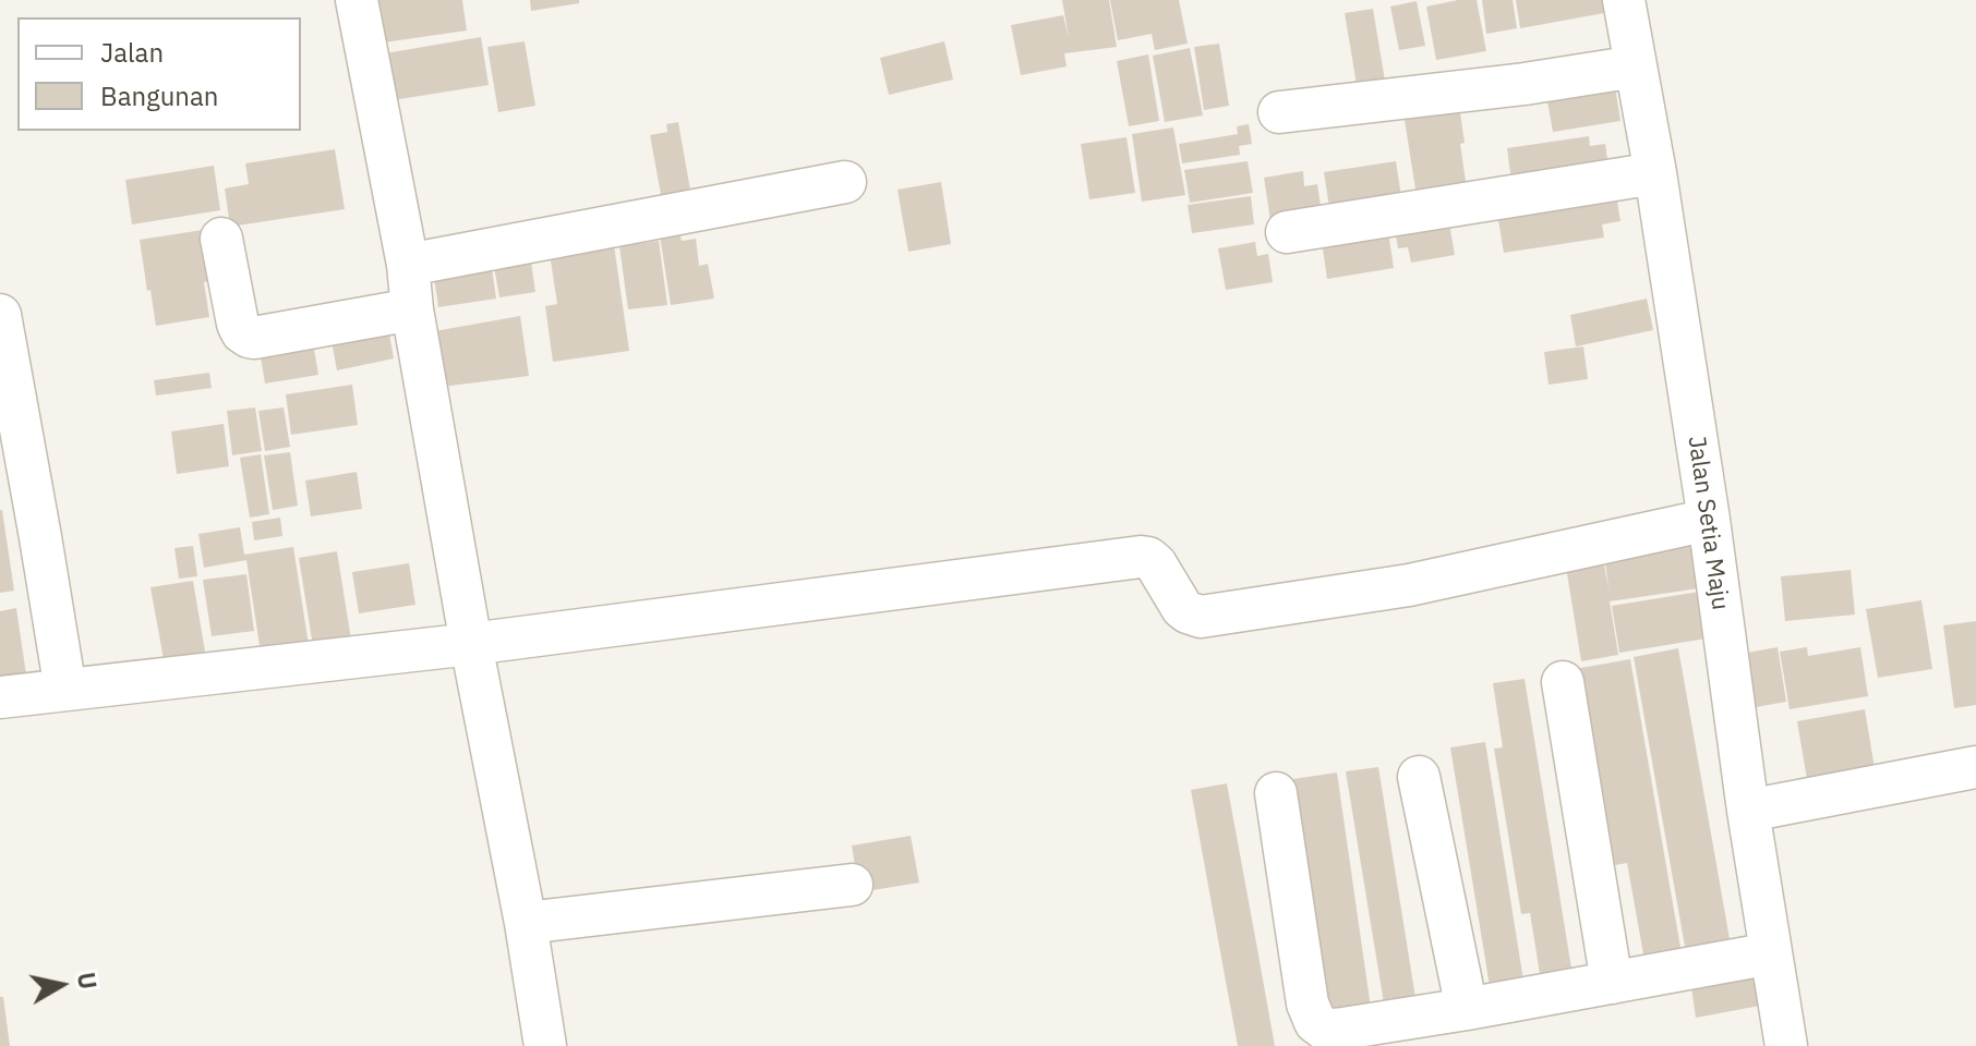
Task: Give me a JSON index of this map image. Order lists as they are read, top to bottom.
{
  "streets": {
    "street": ["Jalan Setia Maju"]
  },
  "legend": ["Jalan", "Bangunan"],
  "north": "right"
}
